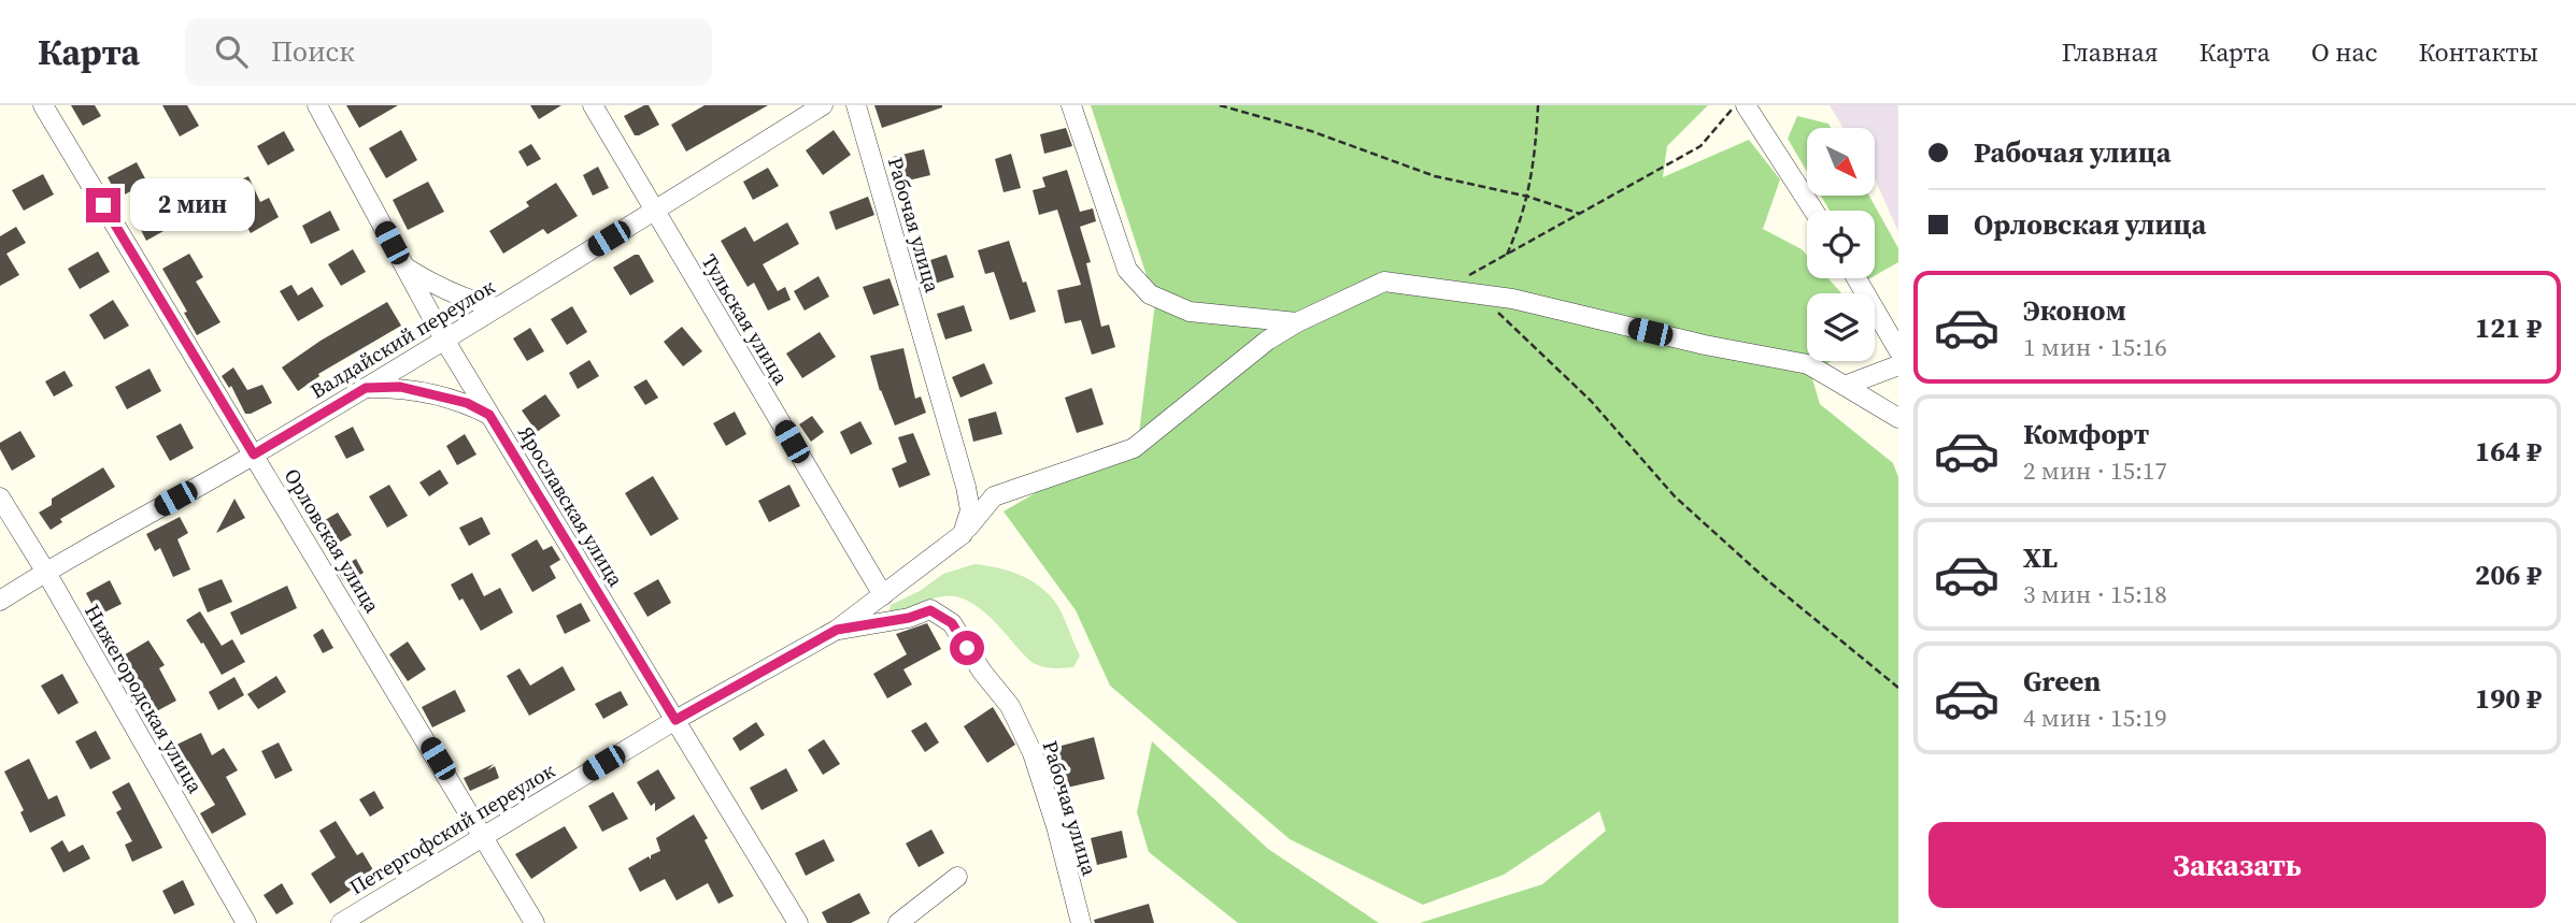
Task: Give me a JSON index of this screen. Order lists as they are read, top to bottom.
{
  "streets": {
    "street": [
      "Рабочая улица",
      "Тульская улица",
      "Валдайский переулок",
      "Ярославская улица",
      "Орловская улица",
      "Нижегородская улица",
      "Петергофский переулок"
    ]
  },
  "crossings": [
    ["Рабочая улица", "Петергофский переулок"],
    ["Тульская улица", "Валдайский переулок"],
    ["Тульская улица", "Петергофский переулок"],
    ["Валдайский переулок", "Ярославская улица"],
    ["Валдайский переулок", "Орловская улица"],
    ["Валдайский переулок", "Нижегородская улица"],
    ["Ярославская улица", "Петергофский переулок"],
    ["Орловская улица", "Петергофский переулок"]
  ],
  "north": "bottom right",
  "page": {
    "header": "Карта",
    "search": "Поиск",
    "nav": [
      "Главная",
      "Карта",
      "О нас",
      "Контакты"
    ],
    "banner": ["Рабочая улица", "Орловская улица"],
    "bubble": "2 мин",
    "list": [
      {
        "name": "Эконом",
        "note": "1 мин · 15:16",
        "value": "121 ₽"
      },
      {
        "name": "Комфорт",
        "note": "2 мин · 15:17",
        "value": "164 ₽"
      },
      {
        "name": "XL",
        "note": "3 мин · 15:18",
        "value": "206 ₽"
      },
      {
        "name": "Green",
        "note": "4 мин · 15:19",
        "value": "190 ₽"
      }
    ],
    "buttons": "Заказать"
  }
}
